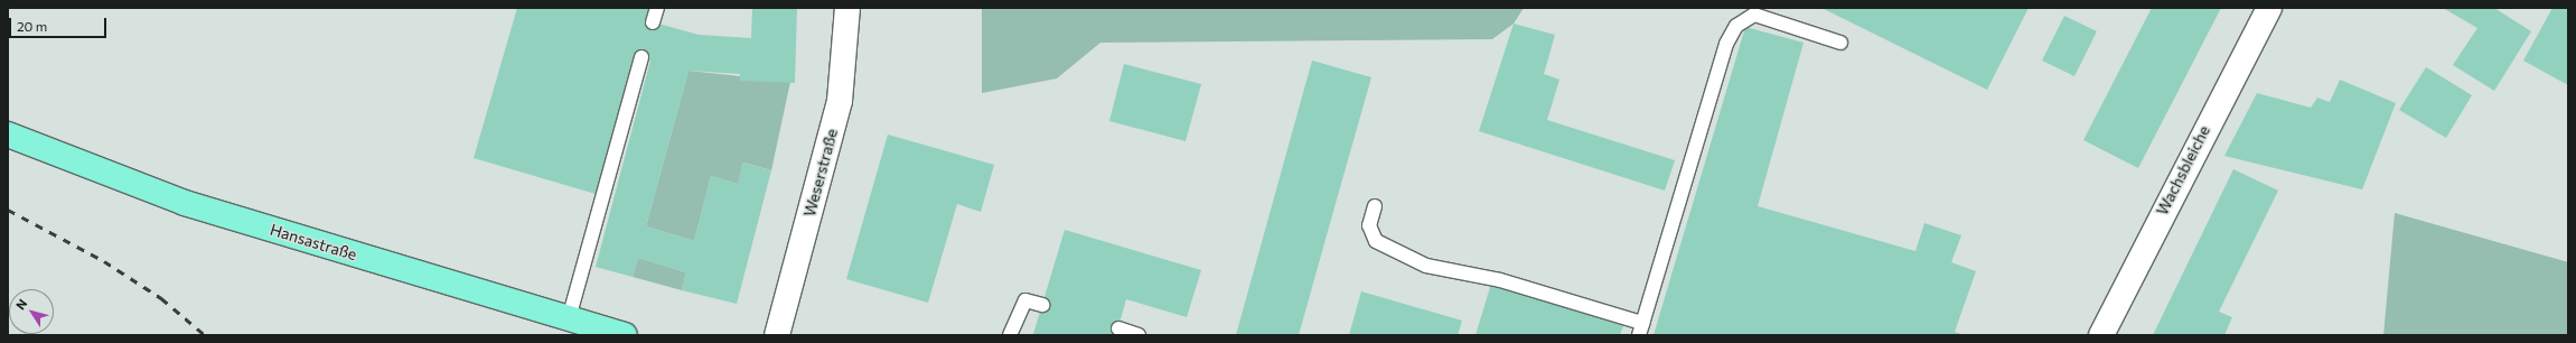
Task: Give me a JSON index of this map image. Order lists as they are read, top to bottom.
{
  "streets": {
    "main road": ["Hansastraße"],
    "street": ["Wachsbleiche", "Weserstraße"]
  },
  "scale_bar": "20 m",
  "north": "top left"
}
